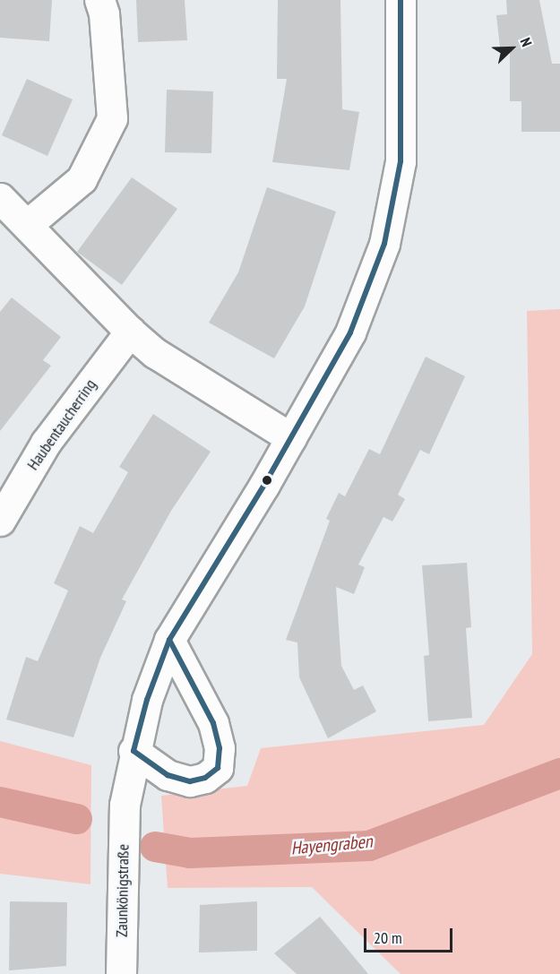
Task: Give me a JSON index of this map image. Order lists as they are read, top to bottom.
{
  "streets": {
    "street": ["Haubentaucherring", "Zaunkönigstraße"]
  },
  "water": ["Hayengraben"],
  "scale_bar": "20 m",
  "north": "top right"
}
